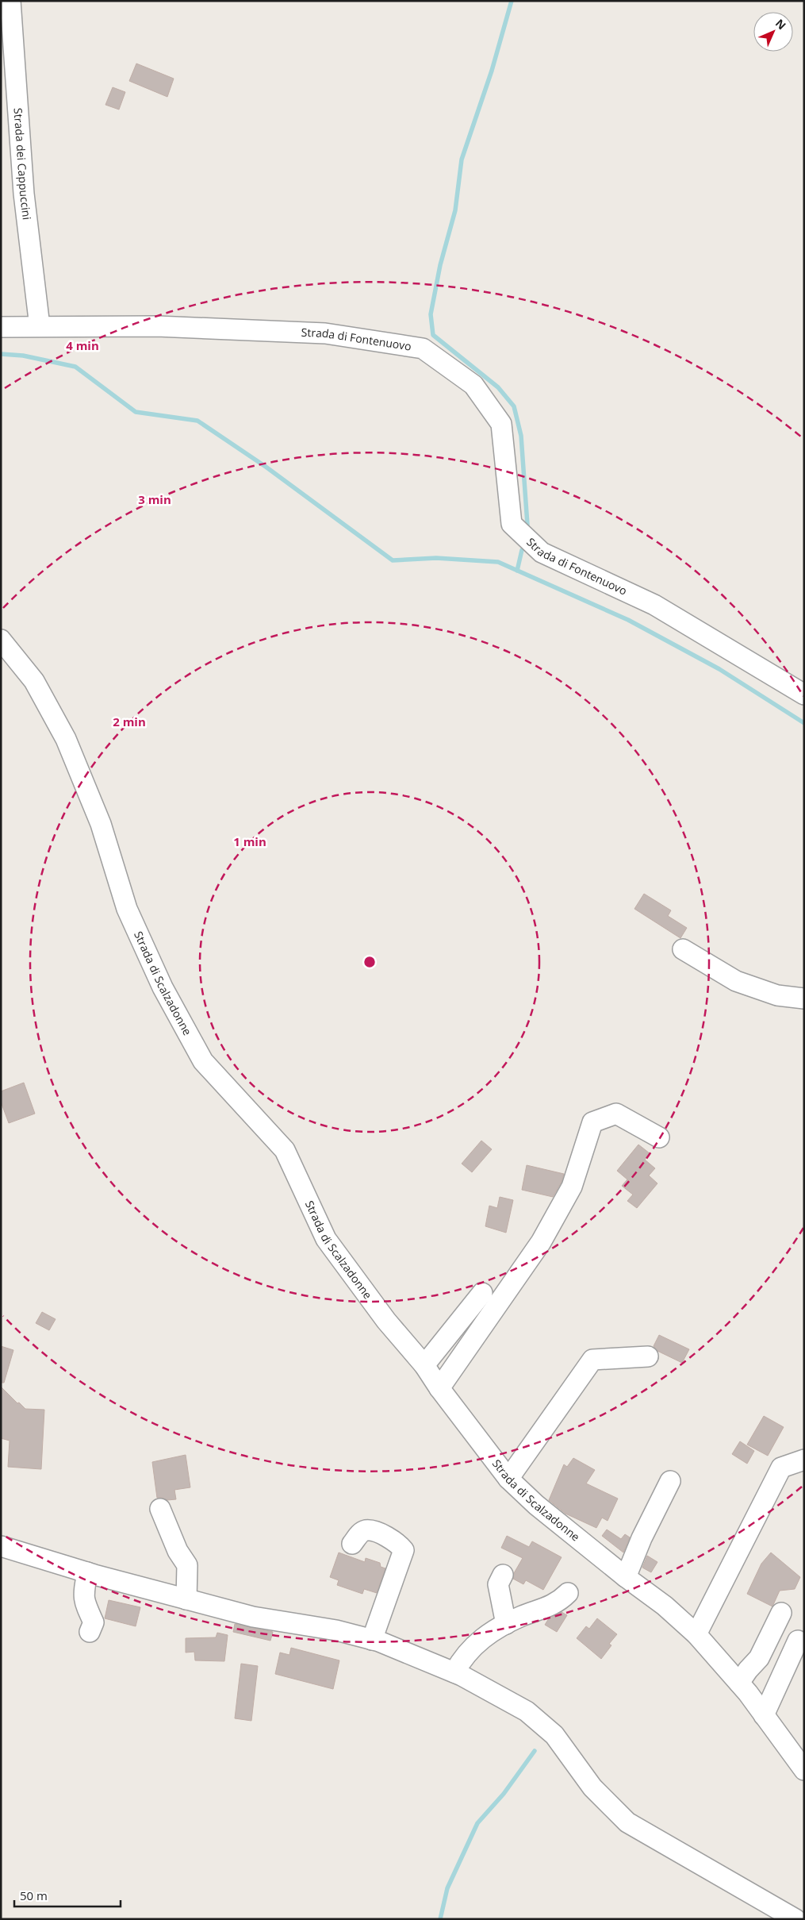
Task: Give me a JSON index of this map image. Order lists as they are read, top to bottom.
{
  "streets": {
    "street": ["Strada dei Cappuccini", "Strada di Fontenuovo", "Strada di Scalzadonne"]
  },
  "crossings": [
    ["Strada dei Cappuccini", "Strada di Fontenuovo"]
  ],
  "scale_bar": "50 m",
  "north": "top right",
  "rings": [
    "4 min",
    "3 min",
    "2 min",
    "1 min"
  ]
}
